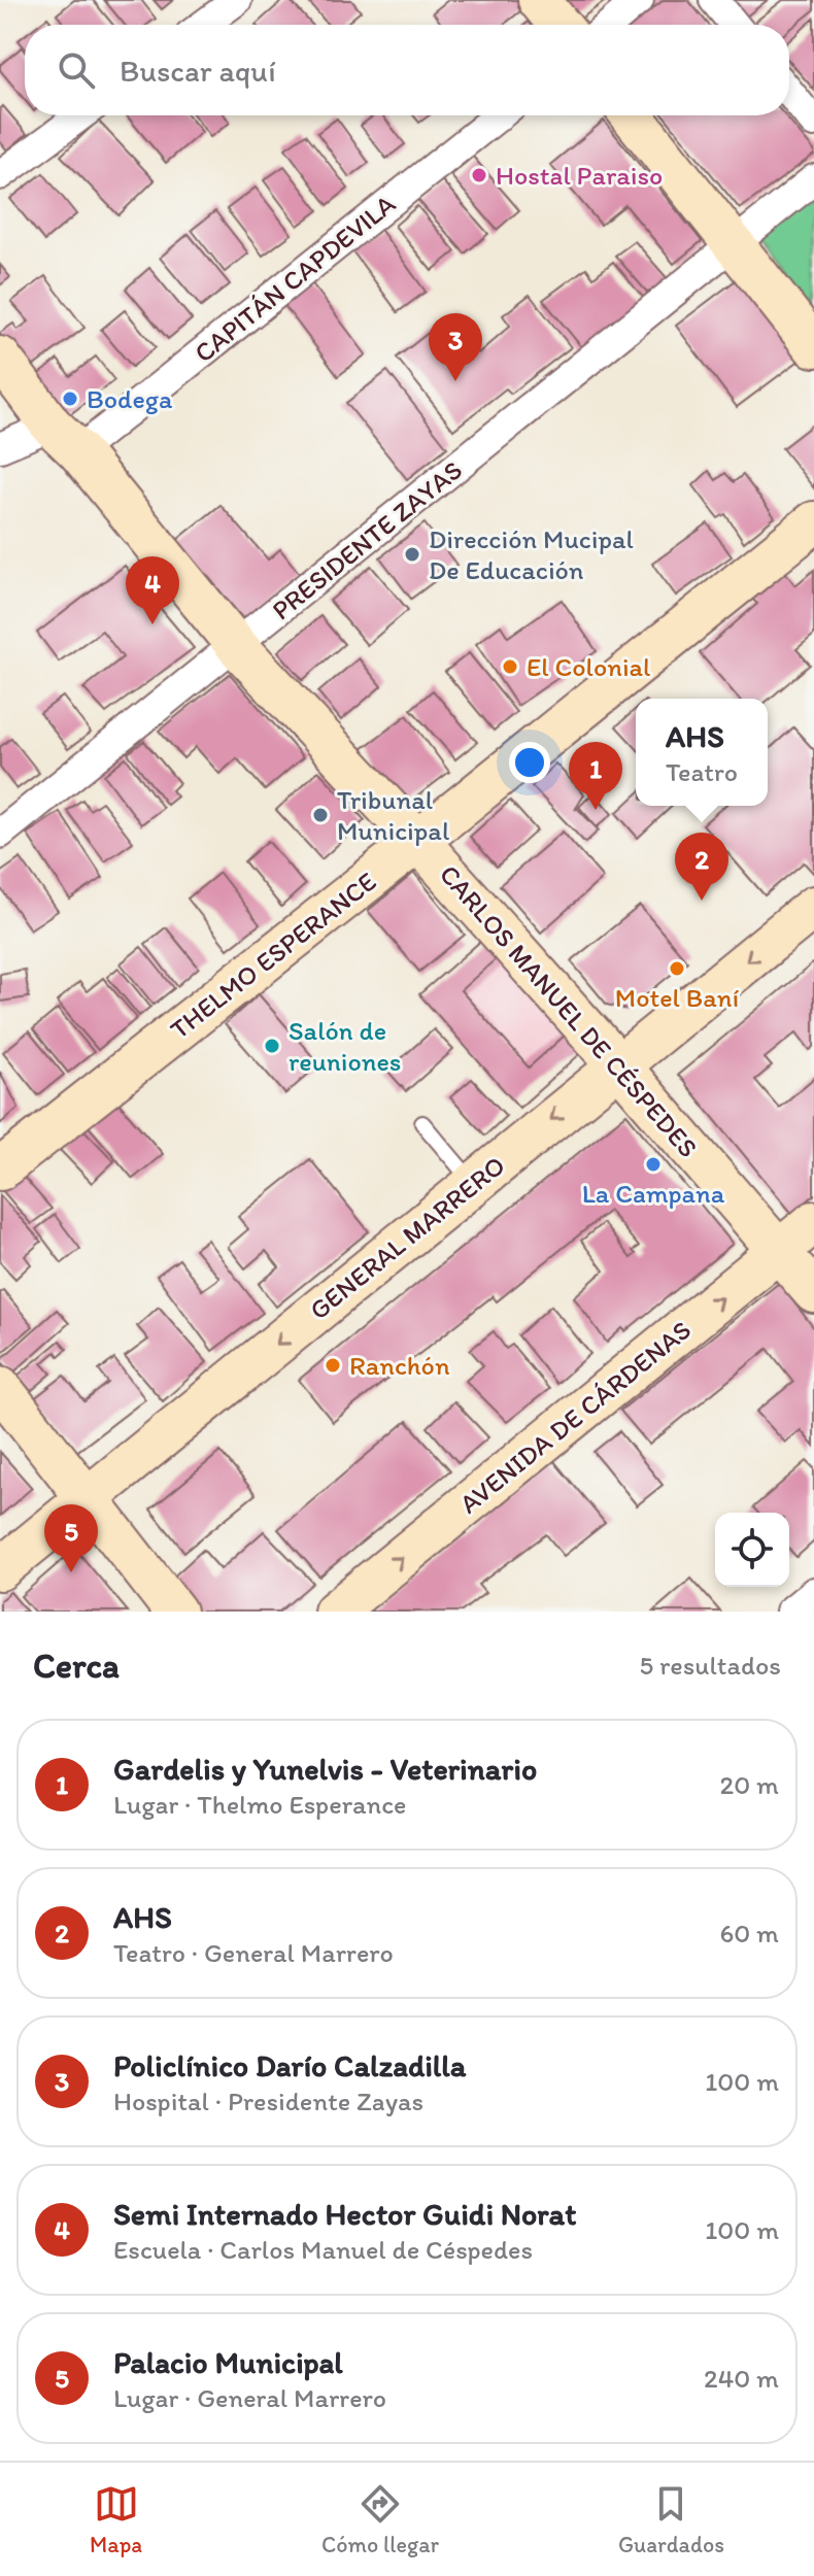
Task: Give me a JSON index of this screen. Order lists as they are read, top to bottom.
{
  "streets": {
    "main road": [
      "THELMO ESPERANCE",
      "CARLOS MANUEL DE CÉSPEDES",
      "GENERAL MARRERO",
      "AVENIDA DE CÁRDENAS"
    ],
    "street": ["CAPITÁN CAPDEVILA", "PRESIDENTE ZAYAS"]
  },
  "crossings": [
    ["CAPITÁN CAPDEVILA", "CARLOS MANUEL DE CÉSPEDES"],
    ["PRESIDENTE ZAYAS", "CARLOS MANUEL DE CÉSPEDES"],
    ["THELMO ESPERANCE", "CARLOS MANUEL DE CÉSPEDES"],
    ["CARLOS MANUEL DE CÉSPEDES", "GENERAL MARRERO"],
    ["CARLOS MANUEL DE CÉSPEDES", "AVENIDA DE CÁRDENAS"]
  ],
  "one_way": ["GENERAL MARRERO", "AVENIDA DE CÁRDENAS"],
  "places": [
    "Hostal Paraiso",
    "Bodega",
    "Dirección Mucipal De Educación",
    "El Colonial",
    "Tribunal Municipal",
    "Motel Baní",
    "Salón de reuniones",
    "La Campana",
    "Ranchón"
  ],
  "page": {
    "search": "Buscar aquí",
    "pins": [
      "3",
      "4",
      "1",
      "2",
      "5"
    ],
    "popup": ["AHS", "Teatro"],
    "heading": ["Cerca", "5 resultados"],
    "list": [
      {
        "mark": "1",
        "name": "Gardelis y Yunelvis - Veterinario",
        "note": "Lugar · Thelmo Esperance",
        "value": "20 m"
      },
      {
        "mark": "2",
        "name": "AHS",
        "note": "Teatro · General Marrero",
        "value": "60 m"
      },
      {
        "mark": "3",
        "name": "Policlínico Darío Calzadilla",
        "note": "Hospital · Presidente Zayas",
        "value": "100 m"
      },
      {
        "mark": "4",
        "name": "Semi Internado Hector Guidi Norat",
        "note": "Escuela · Carlos Manuel de Céspedes",
        "value": "100 m"
      },
      {
        "mark": "5",
        "name": "Palacio Municipal",
        "note": "Lugar · General Marrero",
        "value": "240 m"
      }
    ],
    "nav": ["Mapa", "Cómo llegar", "Guardados"]
  }
}
